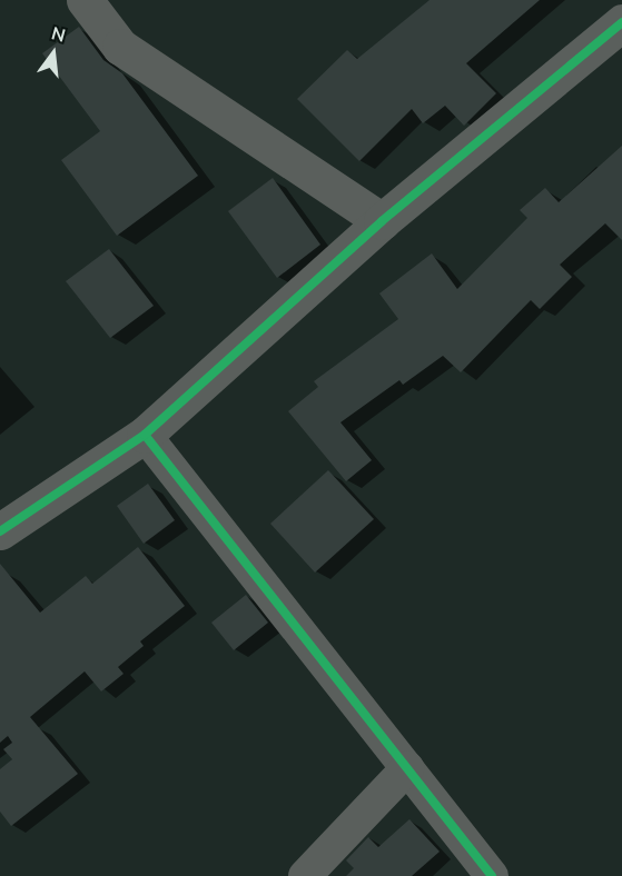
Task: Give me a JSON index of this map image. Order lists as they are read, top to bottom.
{
  "north": "top"
}
